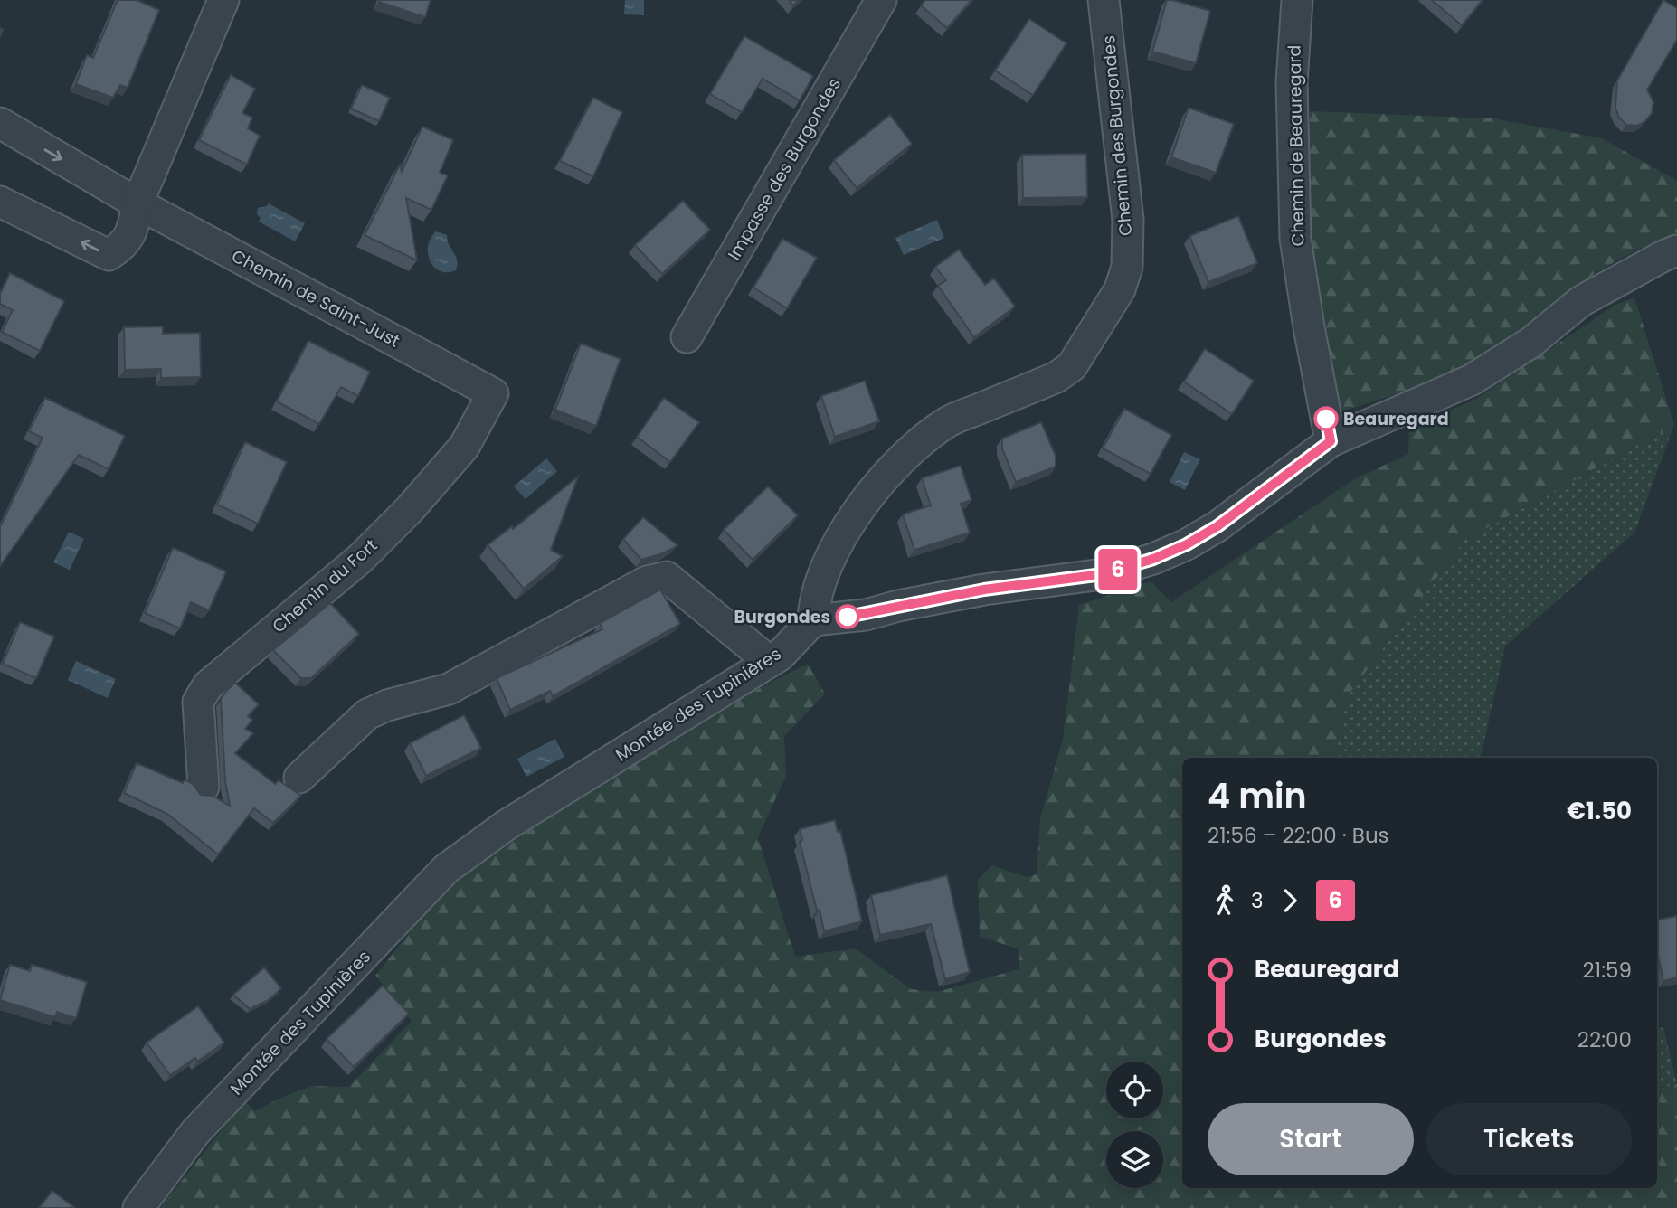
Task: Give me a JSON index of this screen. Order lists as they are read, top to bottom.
{
  "streets": {
    "street": [
      "Chemin des Burgondes",
      "Chemin de Beauregard",
      "Impasse des Burgondes",
      "Chemin de Saint-Just",
      "Chemin du Fort",
      "Montée des Tupinières"
    ]
  },
  "crossings": [
    ["Chemin des Burgondes", "Montée des Tupinières"],
    ["Chemin de Saint-Just", "Chemin du Fort"]
  ],
  "places": ["Beauregard", "Burgondes"],
  "lines": ["bus line 6"],
  "page": {
    "on_map": "6",
    "heading": ["4 min", "21:56 – 22:00 · Bus", "€1.50"],
    "legs": ["3", "6"],
    "list": [
      {
        "name": "Beauregard",
        "value": "21:59"
      },
      {
        "name": "Burgondes",
        "value": "22:00"
      }
    ],
    "buttons": ["Start", "Tickets"]
  }
}
